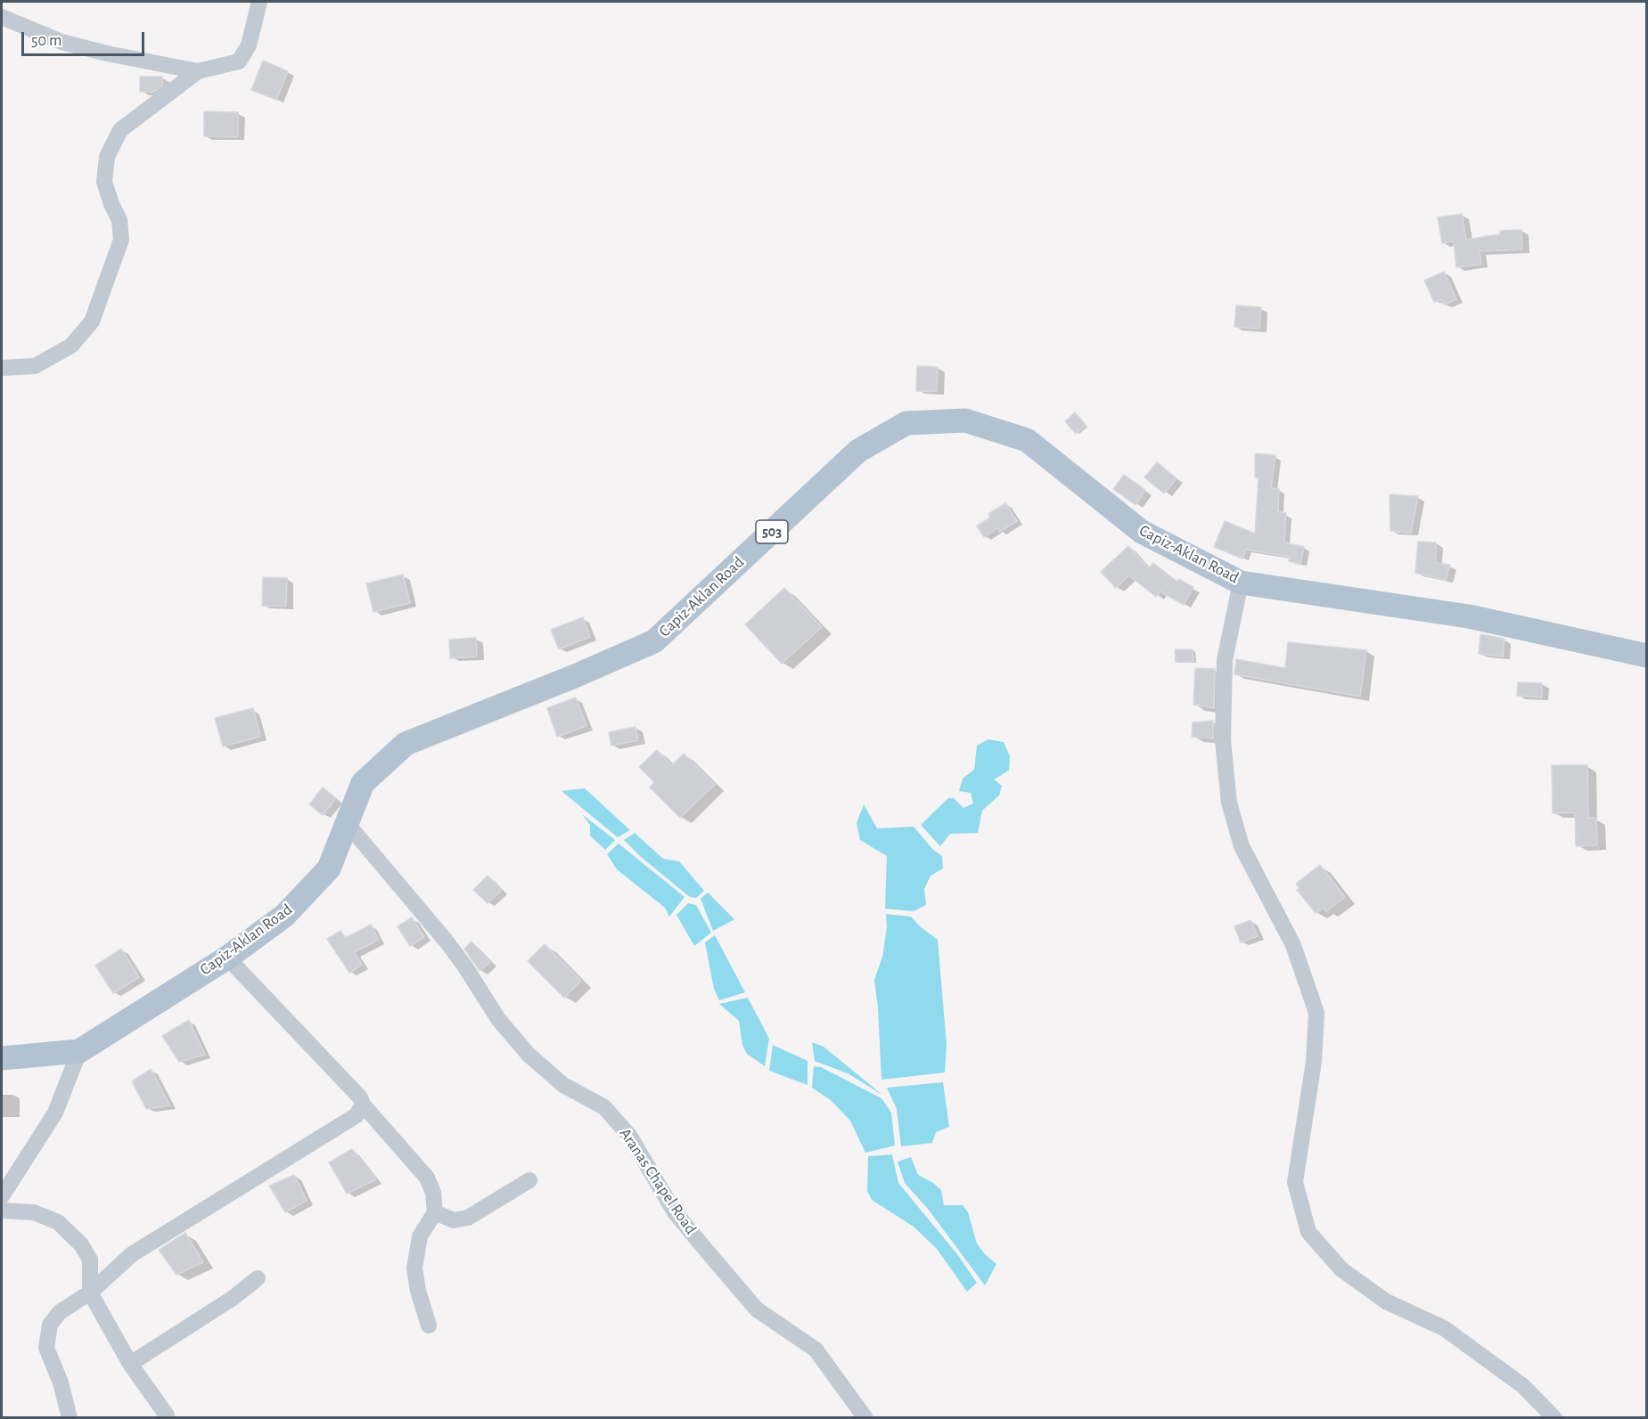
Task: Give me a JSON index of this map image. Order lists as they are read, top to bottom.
{
  "streets": {
    "main road": ["503", "Capiz-Aklan Road"],
    "street": ["Aranas Chapel Road"]
  },
  "crossings": [
    ["Capiz-Aklan Road", "Aranas Chapel Road"]
  ],
  "scale_bar": "50 m"
}
